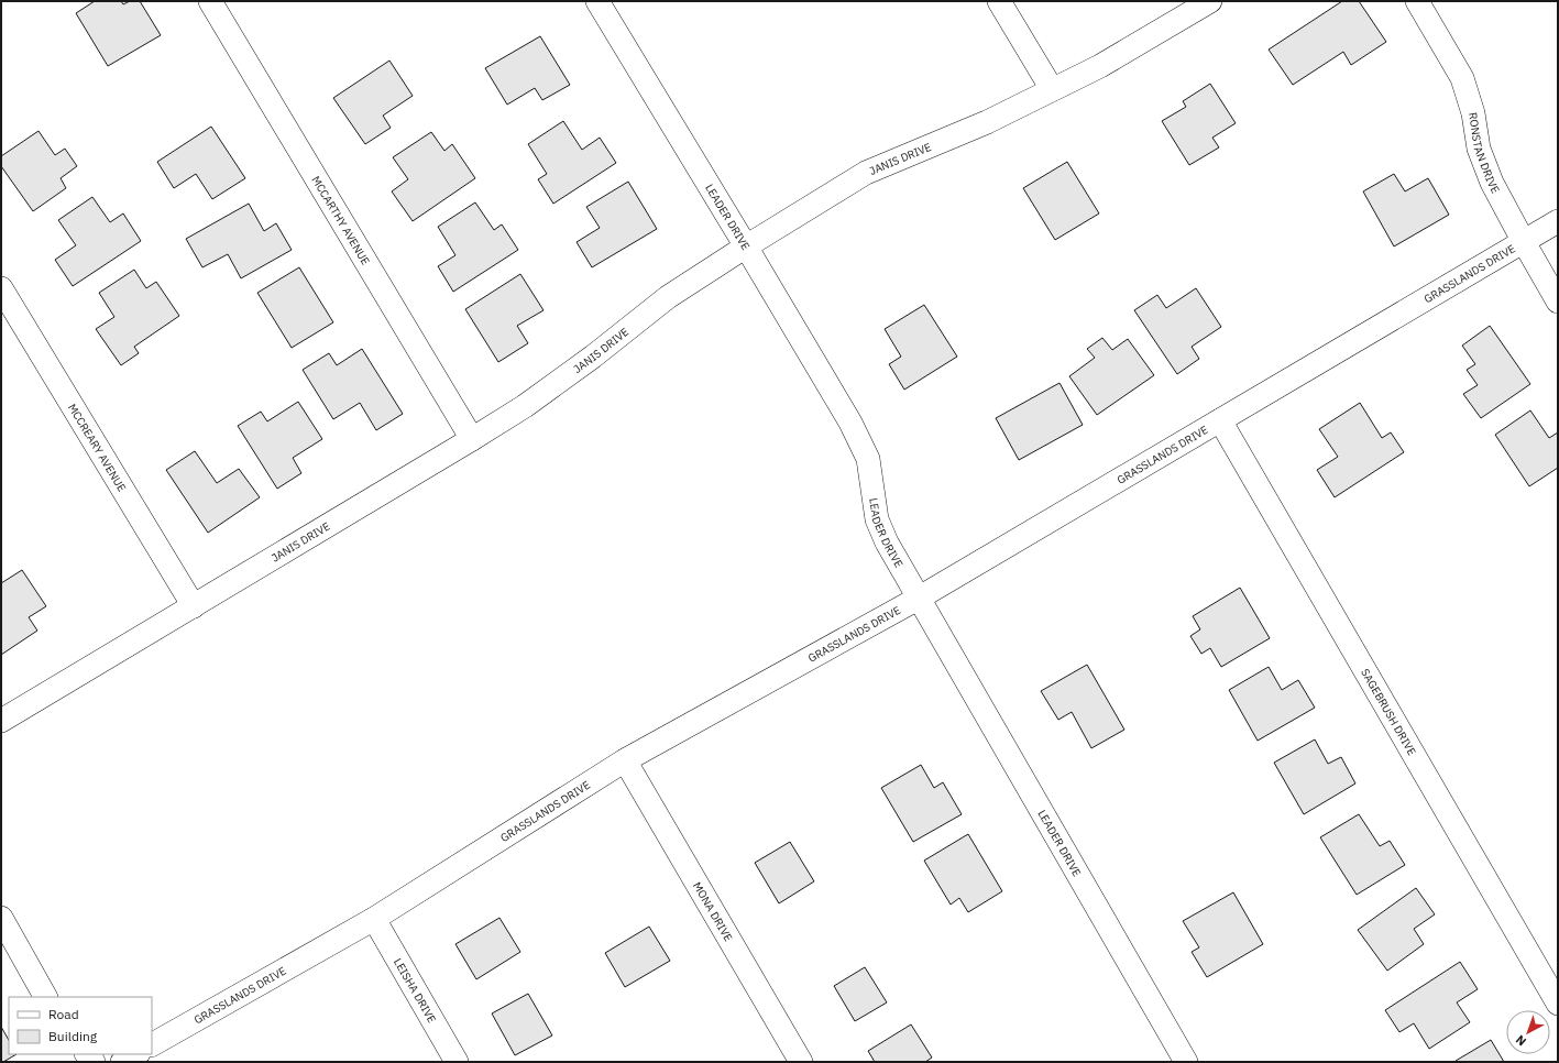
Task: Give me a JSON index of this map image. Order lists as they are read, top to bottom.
{
  "streets": {
    "street": [
      "RONSTAN DRIVE",
      "JANIS DRIVE",
      "LEADER DRIVE",
      "MCCARTHY AVENUE",
      "GRASSLANDS DRIVE",
      "MCCREARY AVENUE",
      "SAGEBRUSH DRIVE",
      "MONA DRIVE",
      "LEISHA DRIVE"
    ]
  },
  "crossings": [
    ["RONSTAN DRIVE", "GRASSLANDS DRIVE"],
    ["JANIS DRIVE", "LEADER DRIVE"],
    ["JANIS DRIVE", "MCCARTHY AVENUE"],
    ["JANIS DRIVE", "MCCREARY AVENUE"],
    ["LEADER DRIVE", "GRASSLANDS DRIVE"],
    ["GRASSLANDS DRIVE", "SAGEBRUSH DRIVE"],
    ["GRASSLANDS DRIVE", "MONA DRIVE"],
    ["GRASSLANDS DRIVE", "LEISHA DRIVE"]
  ],
  "legend": ["Road", "Building"],
  "north": "bottom left"
}
